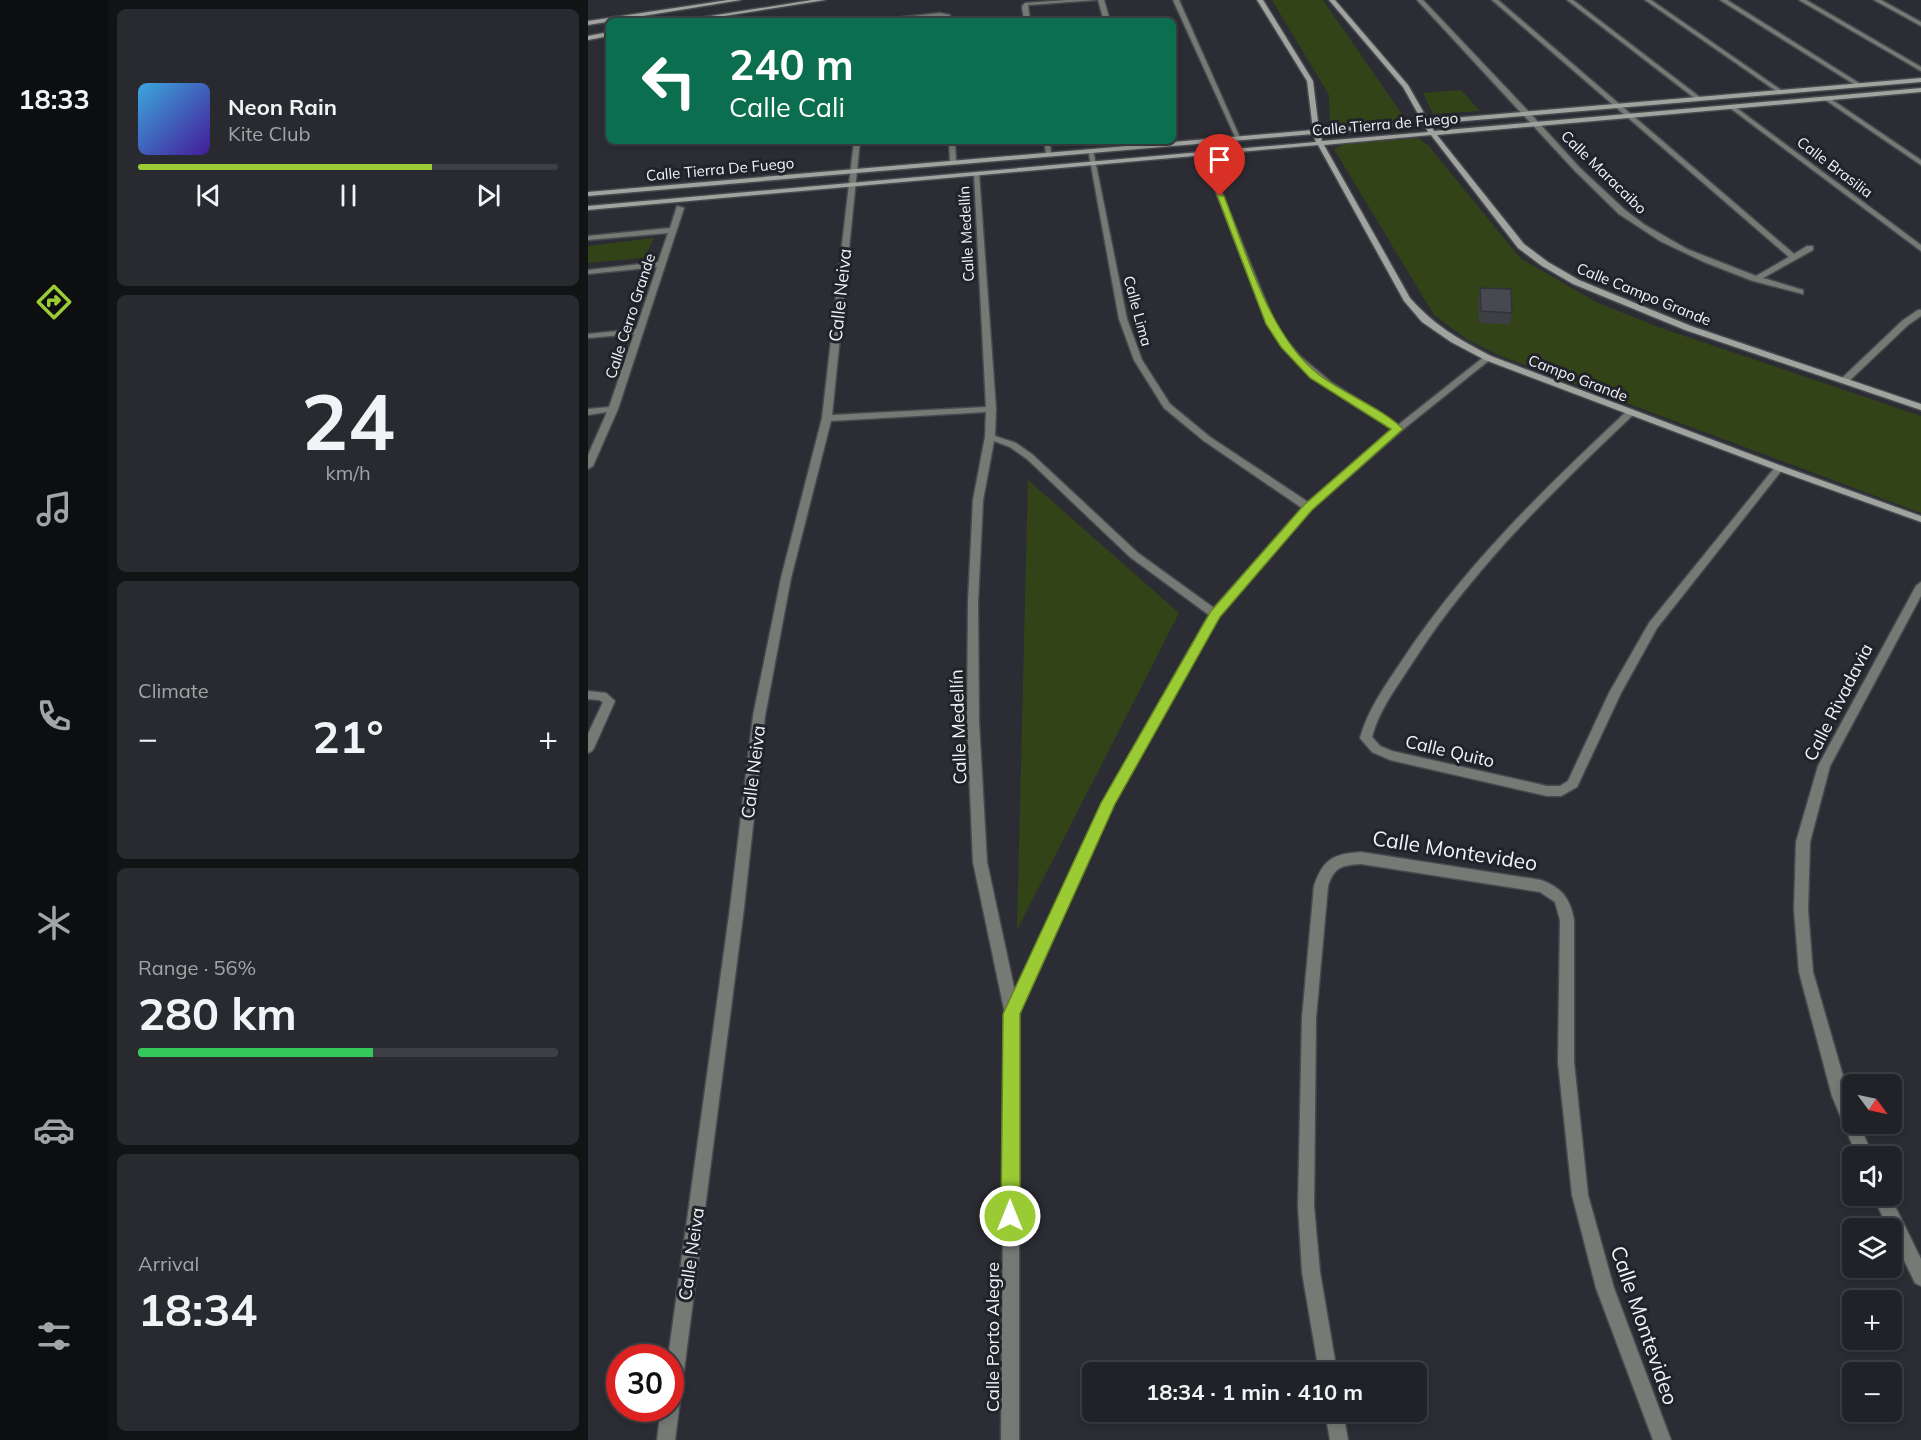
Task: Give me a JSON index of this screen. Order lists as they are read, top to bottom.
{
  "streets": {
    "street": [
      "Calle Tierra de Fuego",
      "Calle Brasilia",
      "Calle Tierra De Fuego",
      "Calle Maracaibo",
      "Calle Medellín",
      "Calle Campo Grande",
      "Calle Neiva",
      "Calle Lima",
      "Calle Cerro Grande",
      "Campo Grande",
      "Calle Rivadavia",
      "Calle Quito",
      "Calle Montevideo",
      "Calle Porto Alegre"
    ]
  },
  "crossings": [
    ["Calle Tierra de Fuego", "Calle Brasilia"],
    ["Calle Tierra de Fuego", "Calle Tierra De Fuego"],
    ["Calle Tierra de Fuego", "Calle Maracaibo"],
    ["Calle Tierra de Fuego", "Calle Medellín"],
    ["Calle Tierra de Fuego", "Calle Campo Grande"],
    ["Calle Tierra de Fuego", "Calle Neiva"],
    ["Calle Tierra de Fuego", "Calle Lima"],
    ["Calle Tierra de Fuego", "Campo Grande"],
    ["Calle Tierra De Fuego", "Calle Neiva"],
    ["Calle Medellín", "Calle Porto Alegre"],
    ["Calle Lima", "Calle Porto Alegre"],
    ["Campo Grande", "Calle Quito"],
    ["Campo Grande", "Calle Porto Alegre"]
  ],
  "north": "bottom right",
  "page": {
    "tabs": "18:33",
    "turn": ["240 m", "Calle Cali"],
    "song": ["Neon Rain", "Kite Club"],
    "tile": [
      ["24", "km/h"],
      "Climate",
      ["Range · 56%", "280 km"],
      ["Arrival", "18:34"]
    ],
    "heat": ["−", "21°", "+"],
    "map_buttons": ["+", "−"],
    "limit": "30",
    "trip": "18:34 · 1 min · 410 m"
  }
}
